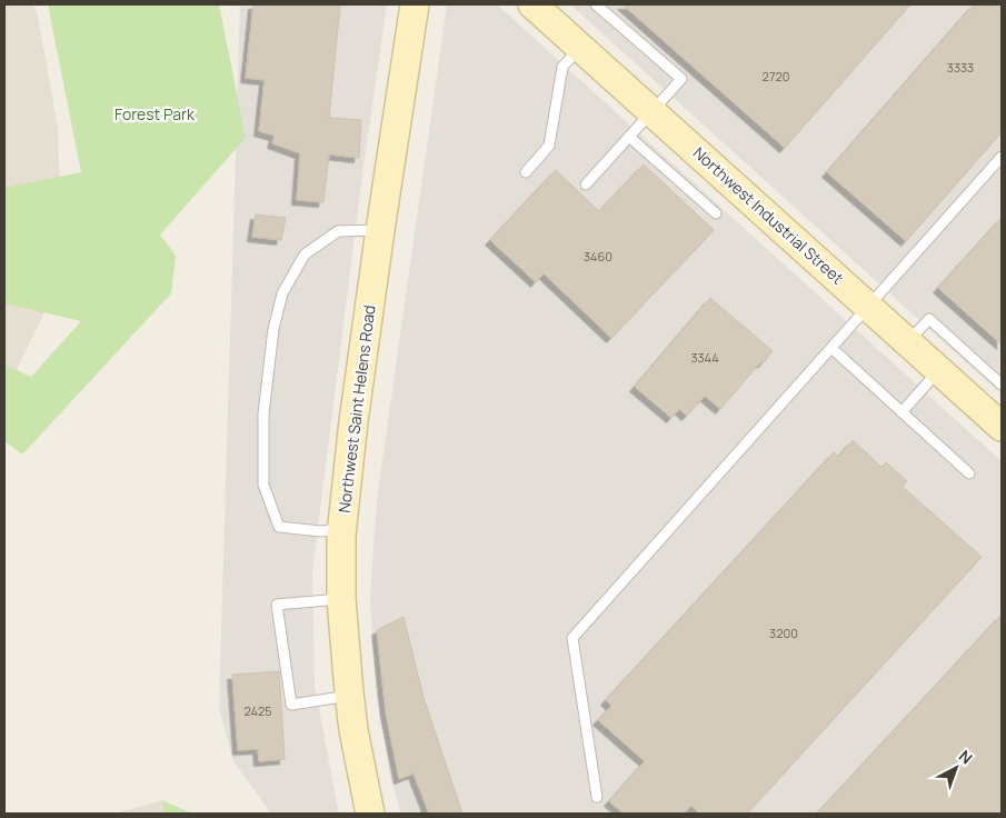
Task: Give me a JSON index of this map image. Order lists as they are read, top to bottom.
{
  "streets": {
    "main road": ["Northwest Industrial Street", "Northwest Saint Helens Road"]
  },
  "parks": ["Forest Park"],
  "house_numbers": [
    "3333",
    "2720",
    "3460",
    "3344",
    "3200",
    "2425"
  ],
  "north": "top right"
}
